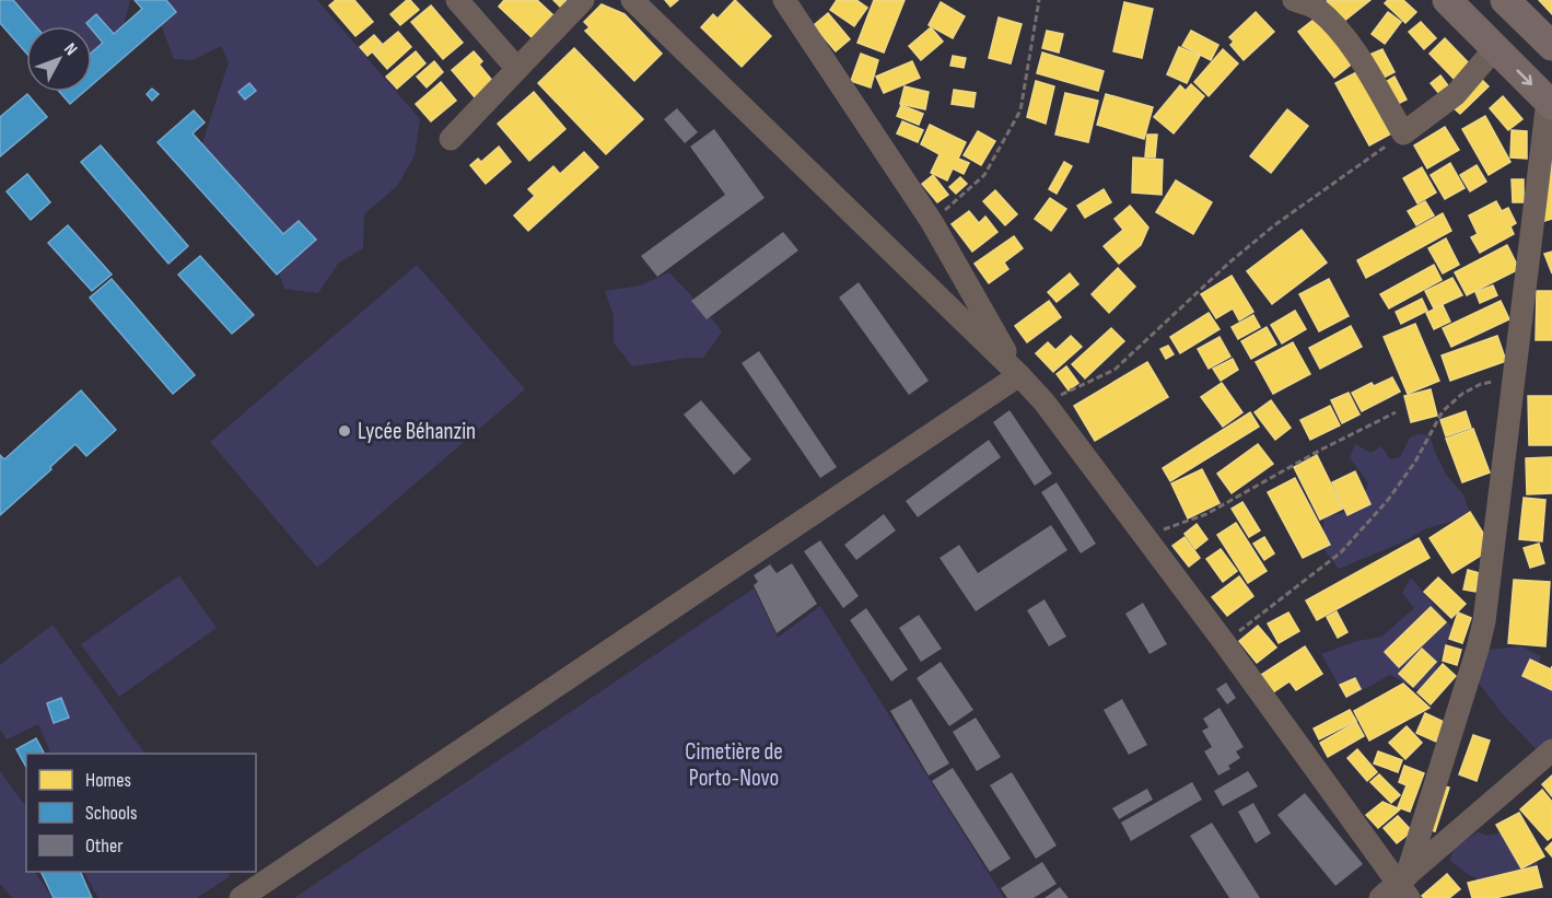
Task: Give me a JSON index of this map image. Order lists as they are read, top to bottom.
{
  "parks": ["Cimetière de Porto-Novo"],
  "places": ["Lycée Béhanzin"],
  "legend": ["Homes", "Schools", "Other"],
  "north": "top right"
}
